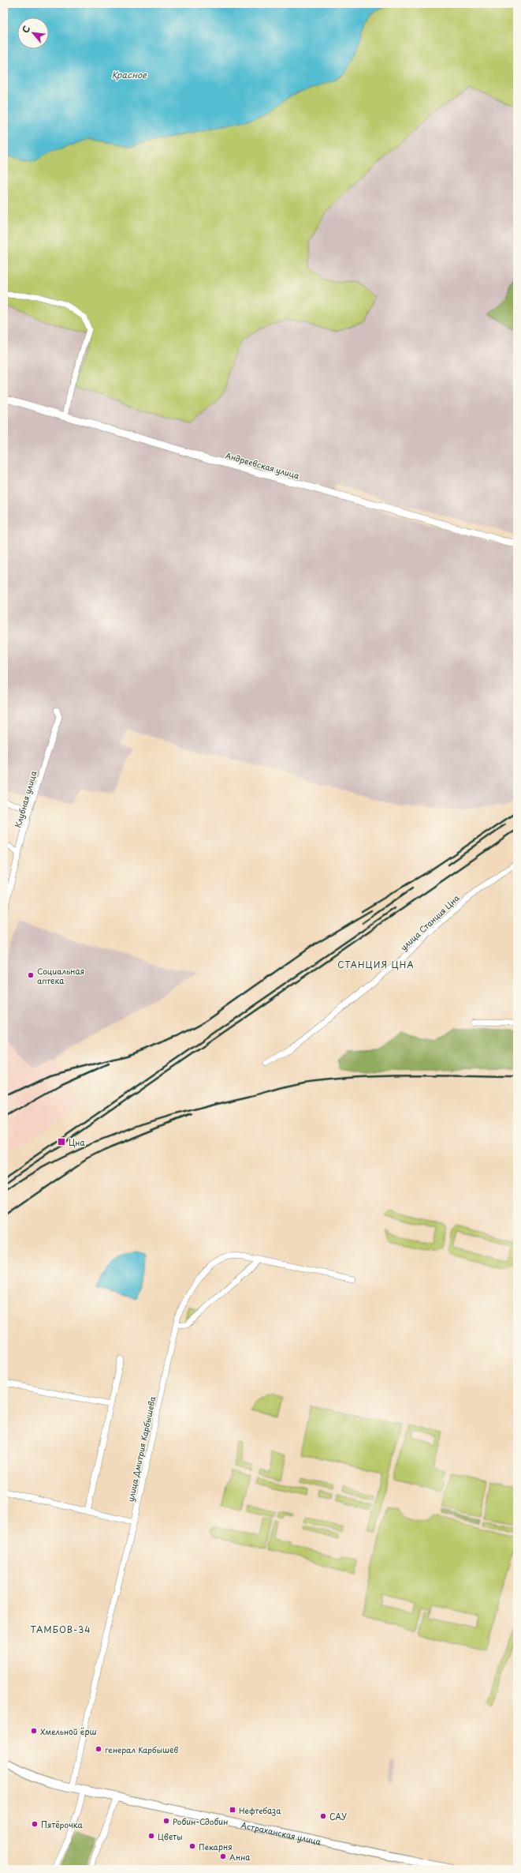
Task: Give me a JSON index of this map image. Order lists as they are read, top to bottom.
{
  "streets": {
    "main road": ["Астраханская улица"],
    "street": [
      "Андреевская улица",
      "Клубная улица",
      "улица Станция Цна",
      "улица Дмитрия Карбышева"
    ]
  },
  "crossings": [
    ["улица Дмитрия Карбышева", "Астраханская улица"]
  ],
  "districts": ["СТАНЦИЯ ЦНА", "ТАМБОВ-34"],
  "water": ["Красное"],
  "places": {
    "other": [
      "Социальная аптека",
      "Хмельной ёрш",
      "генерал Карбышев",
      "САУ",
      "Робин-Сдобин",
      "Пятёрочка",
      "Цветы",
      "Пекарня",
      "Анна"
    ],
    "transit": ["Цна", "Нефтебаза"]
  },
  "north": "top left"
}
